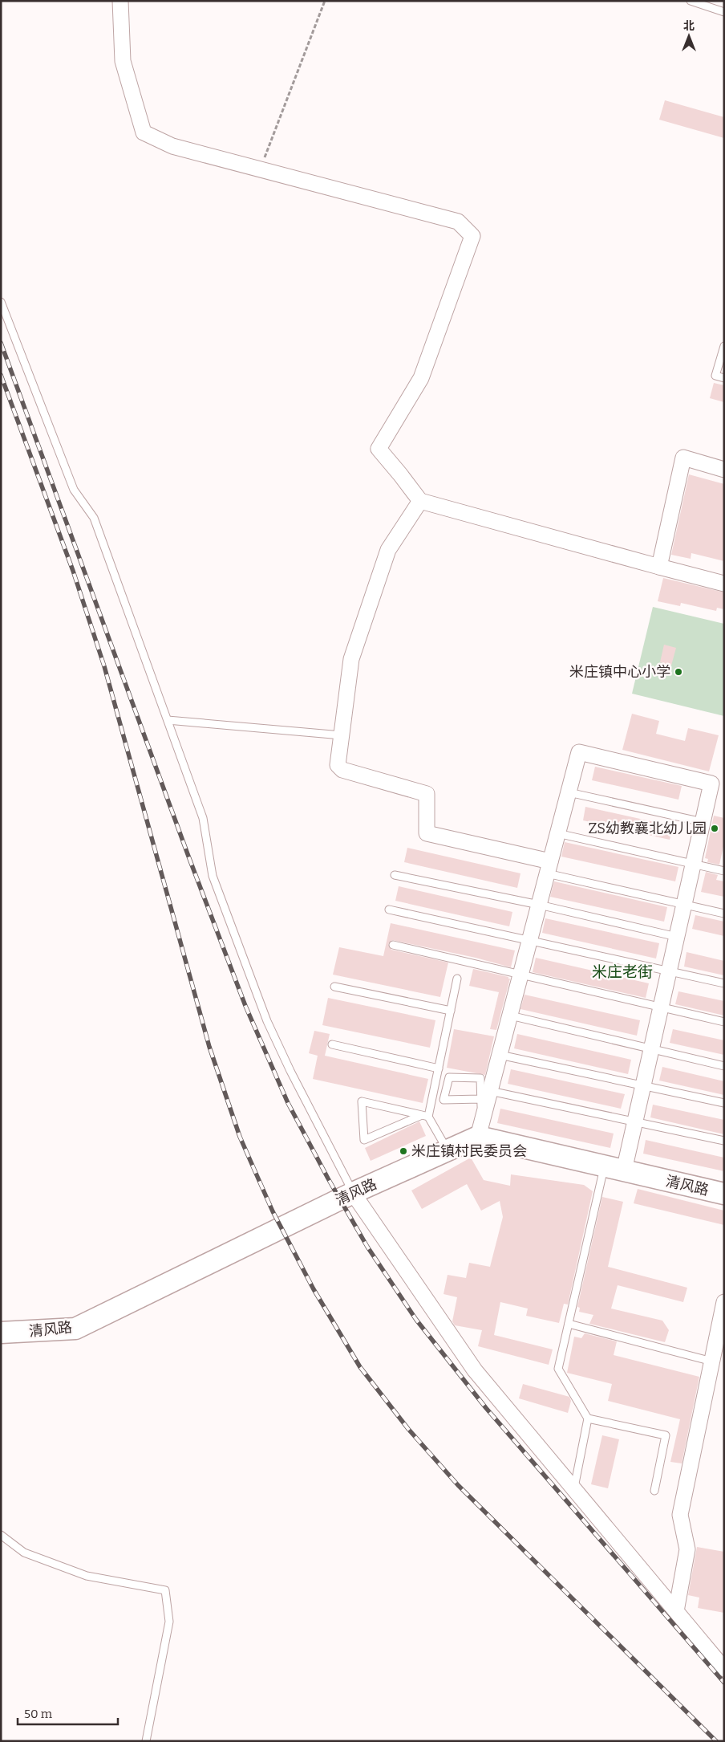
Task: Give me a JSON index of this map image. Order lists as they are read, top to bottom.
{
  "streets": {
    "main road": ["清风路"]
  },
  "districts": ["米庄老街"],
  "places": ["米庄镇中心小学", "ZS幼教襄北幼儿园", "米庄镇村民委员会"],
  "scale_bar": "50 m",
  "north": "top"
}
